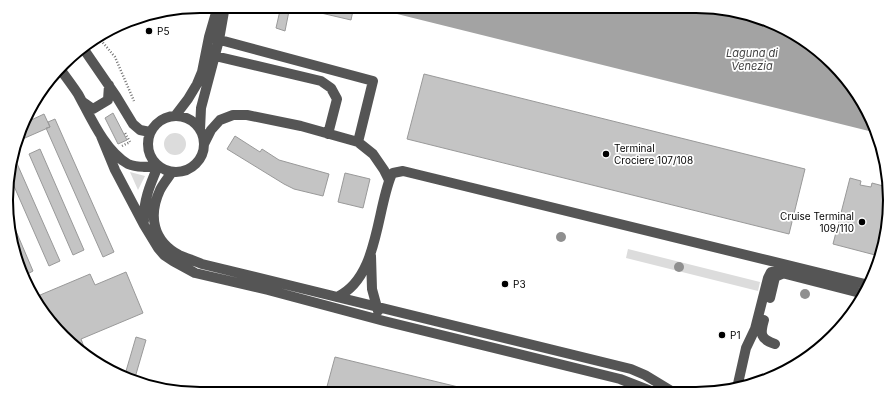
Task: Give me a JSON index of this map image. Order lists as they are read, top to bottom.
{
  "water": ["Laguna di Venezia"],
  "places": [
    "P5",
    "Terminal Crociere 107/108",
    "Cruise Terminal 109/110",
    "P3",
    "P1"
  ]
}
